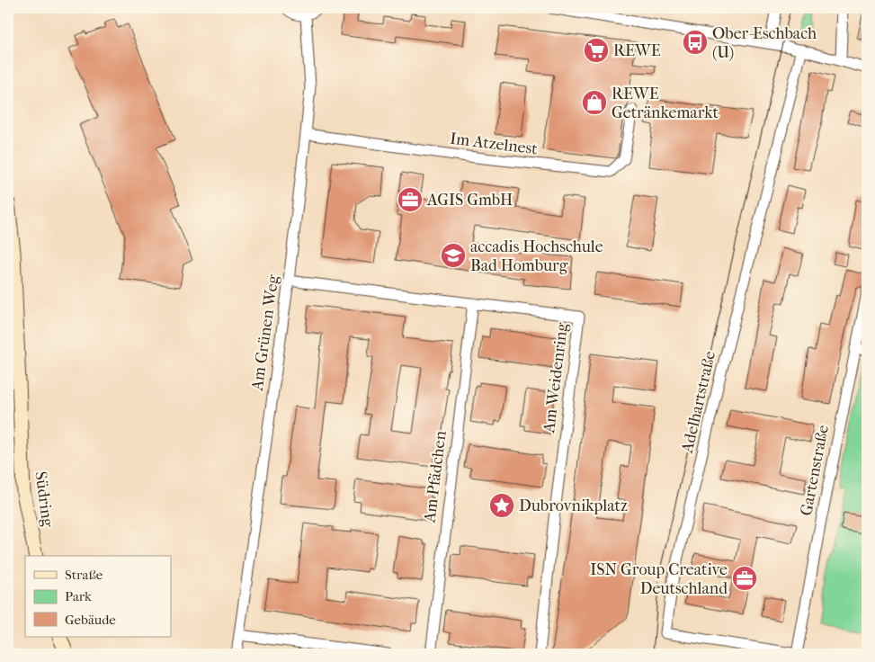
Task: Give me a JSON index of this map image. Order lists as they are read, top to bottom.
{
  "streets": {
    "main road": ["Südring"],
    "street": [
      "Im Atzelnest",
      "Am Grünen Weg",
      "Am Weidenring",
      "Adelhartstraße",
      "Gartenstraße",
      "Am Pfädchen"
    ]
  },
  "crossings": [
    ["Im Atzelnest", "Am Grünen Weg"],
    ["Am Grünen Weg", "Am Weidenring"],
    ["Am Weidenring", "Am Pfädchen"],
    ["Adelhartstraße", "Gartenstraße"]
  ],
  "places": {
    "bus stop": ["Ober-Eschbach (U)"],
    "supermarket": ["REWE"],
    "shop": ["REWE Getränkemarkt"],
    "office": ["AGIS GmbH", "ISN Group Creative Deutschland"],
    "school or university": ["accadis Hochschule Bad Homburg"],
    "place": ["Dubrovnikplatz"]
  },
  "legend": ["Straße", "Park", "Gebäude"]
}
